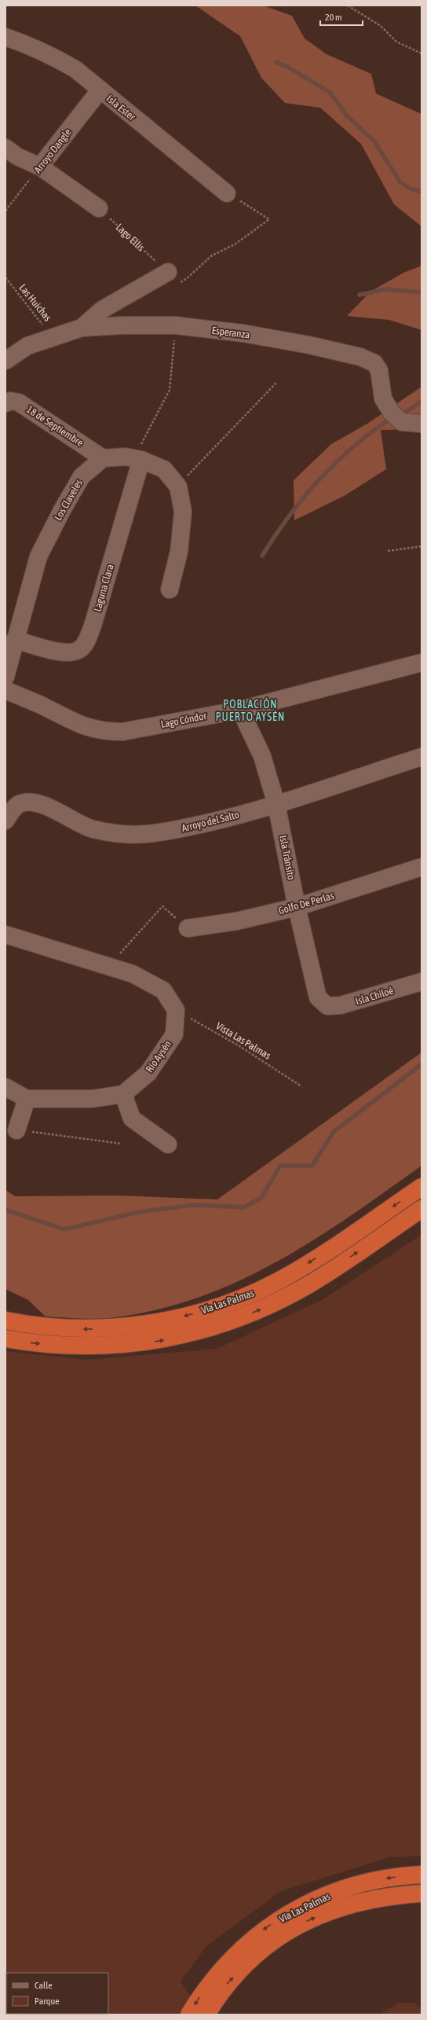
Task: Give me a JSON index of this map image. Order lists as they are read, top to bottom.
{
  "streets": {
    "highway": ["Vía Las Palmas"],
    "street": [
      "Isla Ester",
      "Arroyo Dangle",
      "Esperanza",
      "18 de Septiembre",
      "Los Claveles",
      "Laguna Clara",
      "Lago Cóndor",
      "Arroyo del Salto",
      "Isla Tránsito",
      "Golfo De Perlas",
      "Isla Chiloé",
      "Río Aysén"
    ],
    "path": ["Lago Ellis", "Las Huichas", "Vista Las Palmas"]
  },
  "crossings": [
    ["Isla Ester", "Arroyo Dangle"],
    ["Las Huichas", "Esperanza"],
    ["18 de Septiembre", "Los Claveles"],
    ["Los Claveles", "Laguna Clara"],
    ["Lago Cóndor", "Isla Tránsito"],
    ["Arroyo del Salto", "Isla Tránsito"],
    ["Isla Tránsito", "Golfo De Perlas"],
    ["Isla Tránsito", "Isla Chiloé"],
    ["Vista Las Palmas", "Río Aysén"]
  ],
  "districts": ["POBLACIÓN PUERTO AYSÉN"],
  "legend": ["Calle", "Parque"],
  "scale_bar": "20 m"
}
